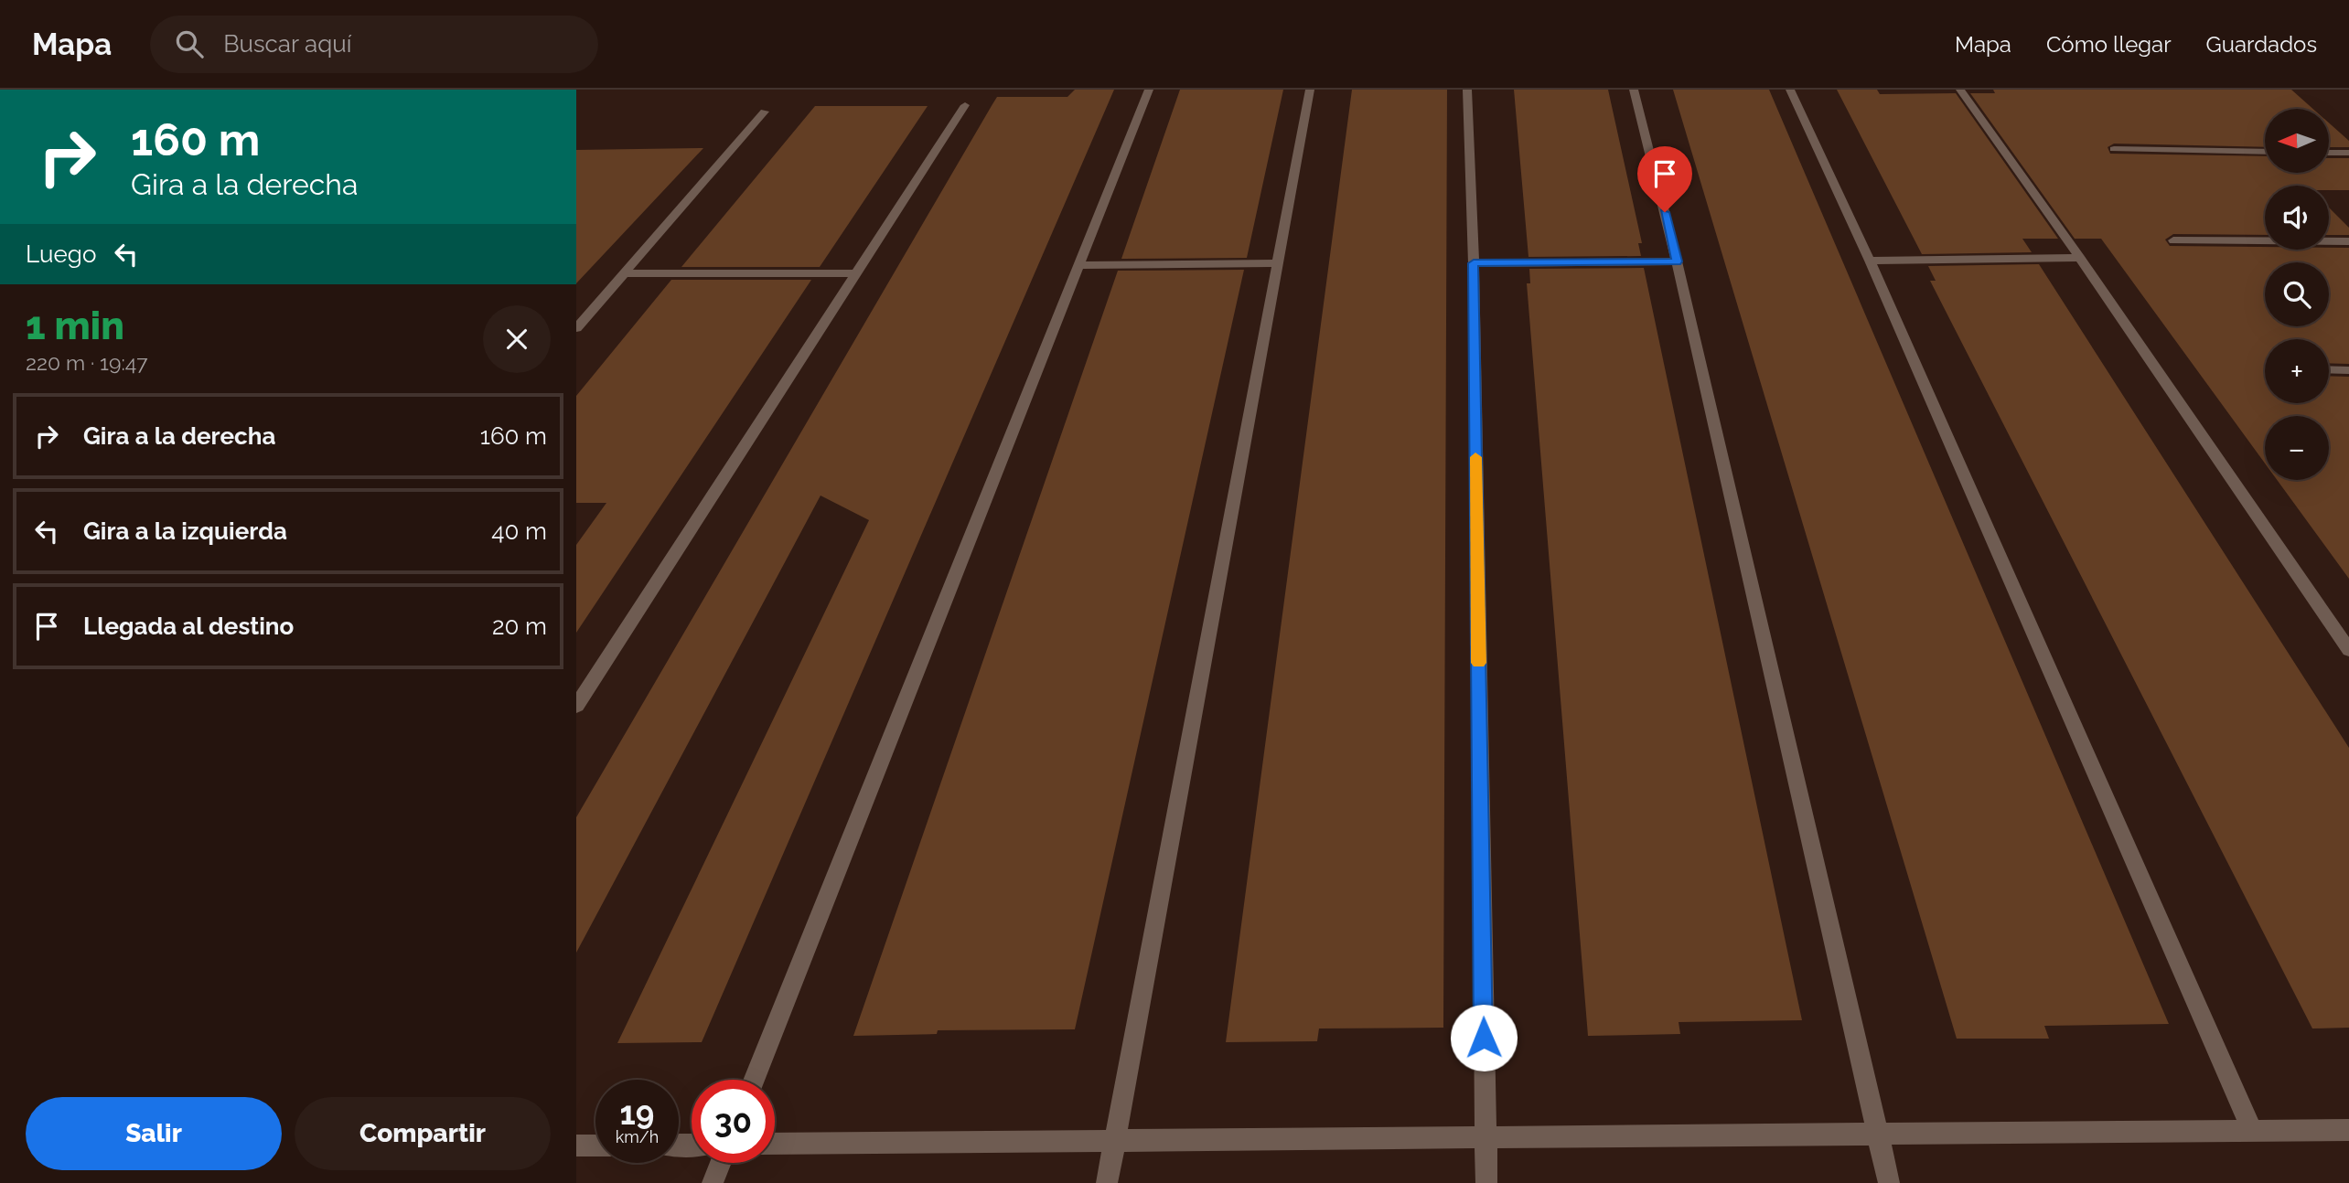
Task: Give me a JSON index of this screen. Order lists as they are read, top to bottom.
{
  "north": "left",
  "page": {
    "header": "Mapa",
    "search": "Buscar aquí",
    "nav": ["Mapa", "Cómo llegar", "Guardados"],
    "turn": ["160 m", "Gira a la derecha"],
    "map_buttons": ["+", "−"],
    "then": "Luego",
    "heading": ["1 min", "220 m · 19:47"],
    "list": [
      {
        "name": "Gira a la derecha",
        "value": "160 m"
      },
      {
        "name": "Gira a la izquierda",
        "value": "40 m"
      },
      {
        "name": "Llegada al destino",
        "value": "20 m"
      }
    ],
    "speed": "19 km/h",
    "limit": "30",
    "buttons": ["Salir", "Compartir"]
  }
}
